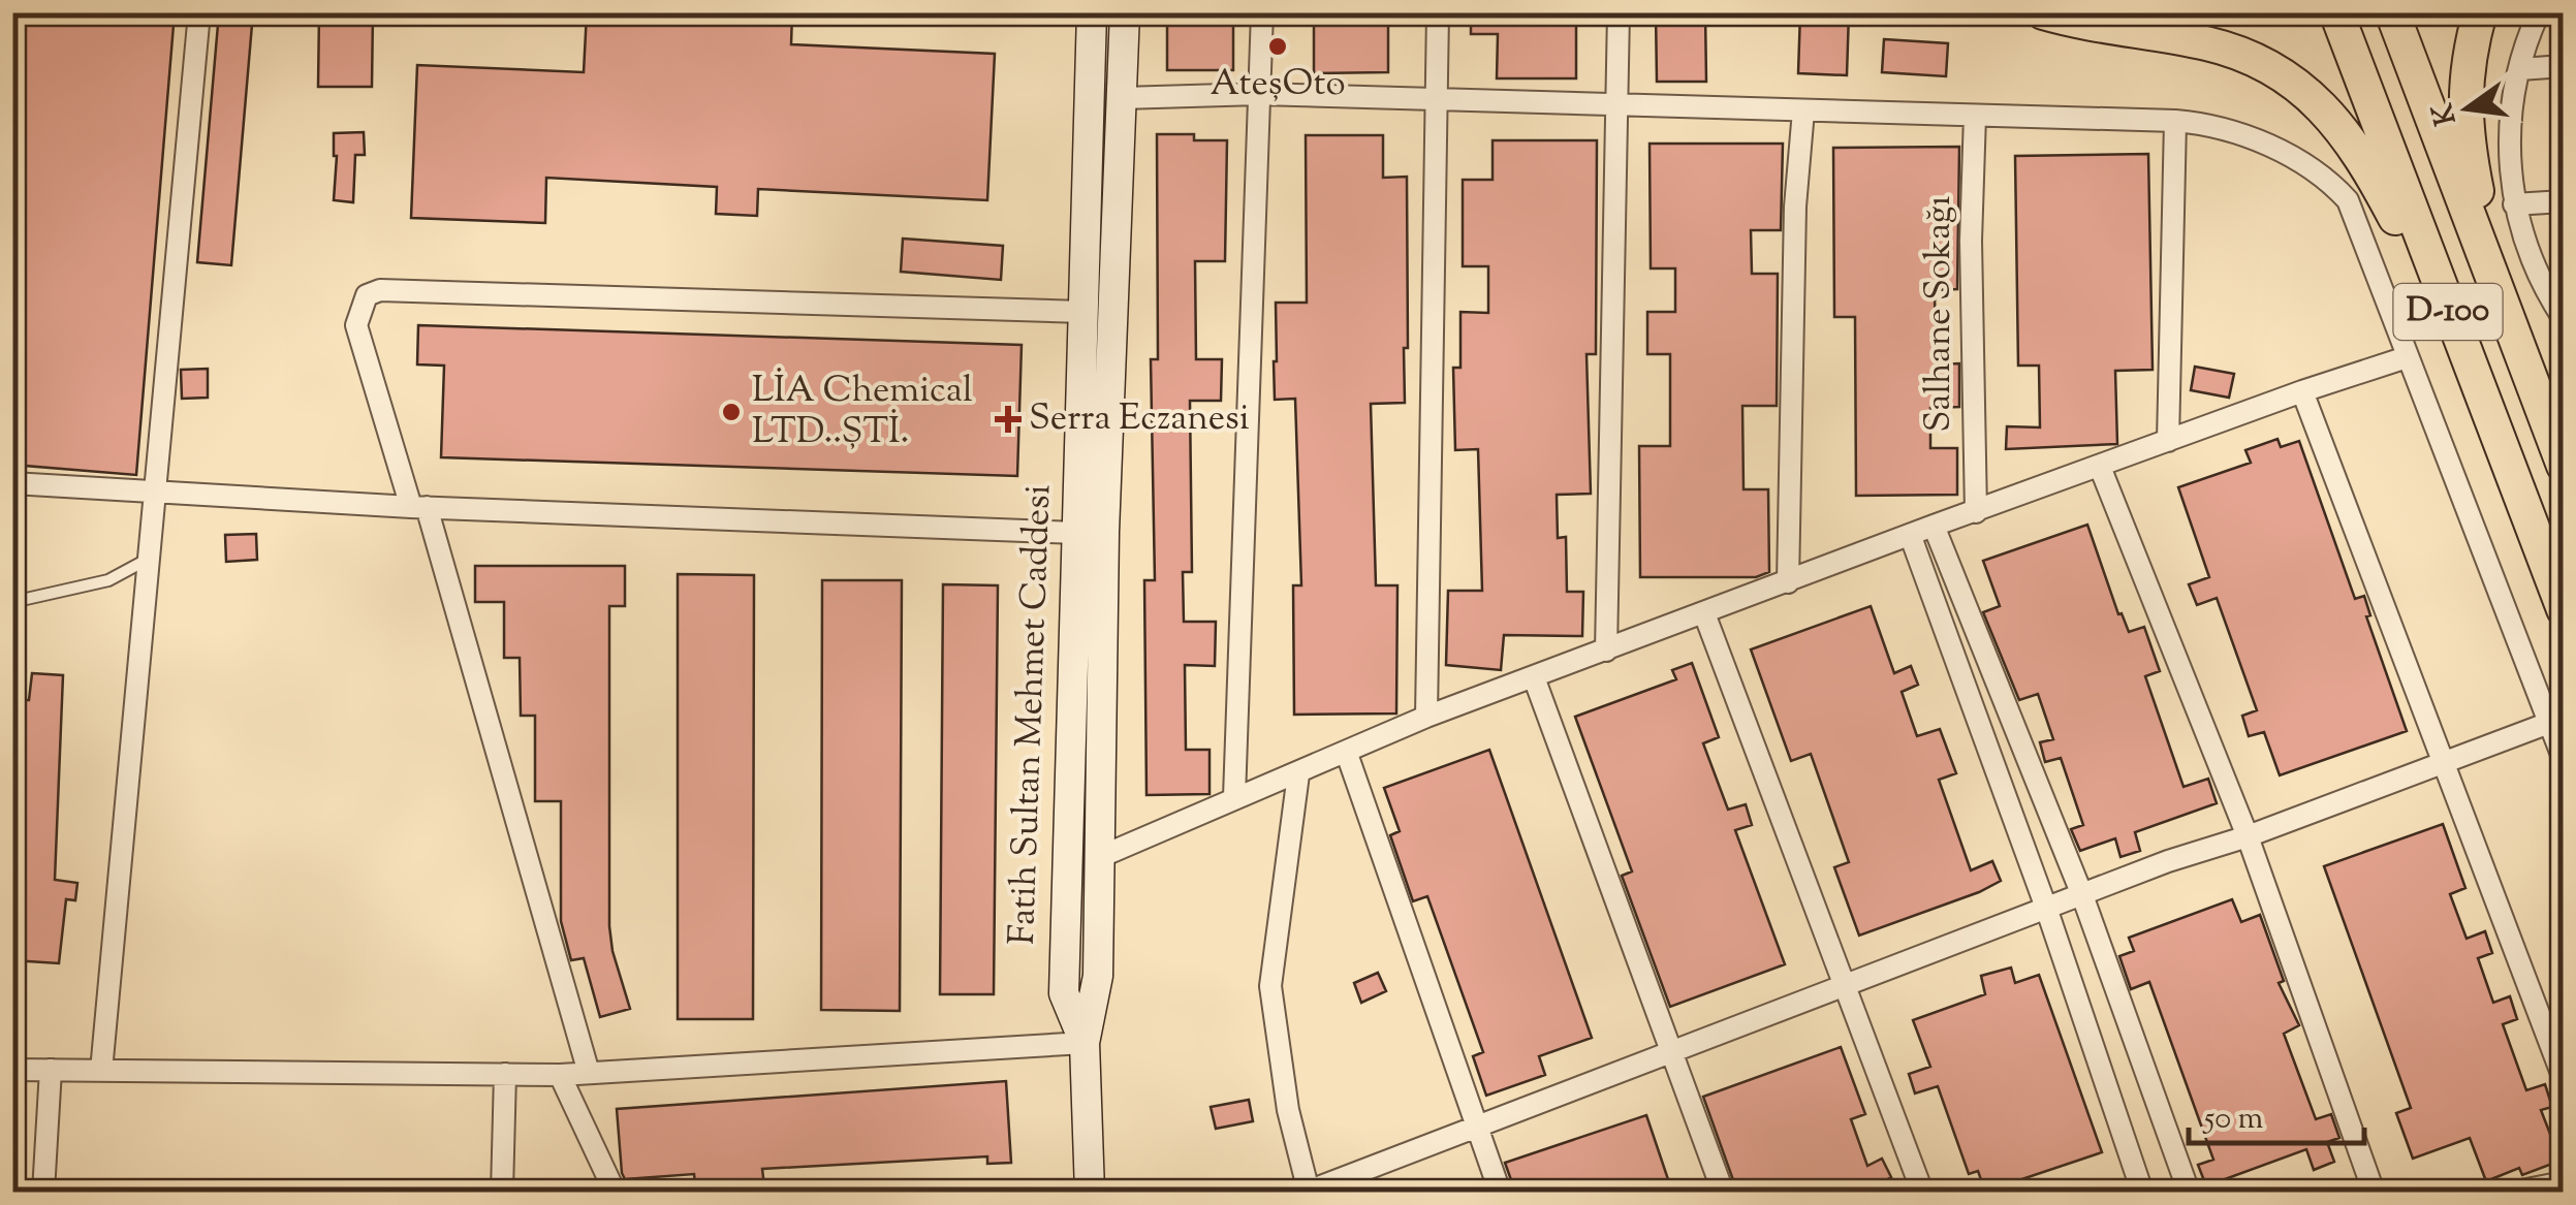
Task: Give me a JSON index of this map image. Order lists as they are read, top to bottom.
{
  "streets": {
    "highway": ["D-100"],
    "main road": ["Fatih Sultan Mehmet Caddesi"],
    "street": ["Salhane Sokağı"]
  },
  "places": {
    "other": ["AteşOto", "LİA Chemical LTD..ŞTİ."],
    "health": ["Serra Eczanesi"]
  },
  "scale_bar": "50 m",
  "north": "left"
}
